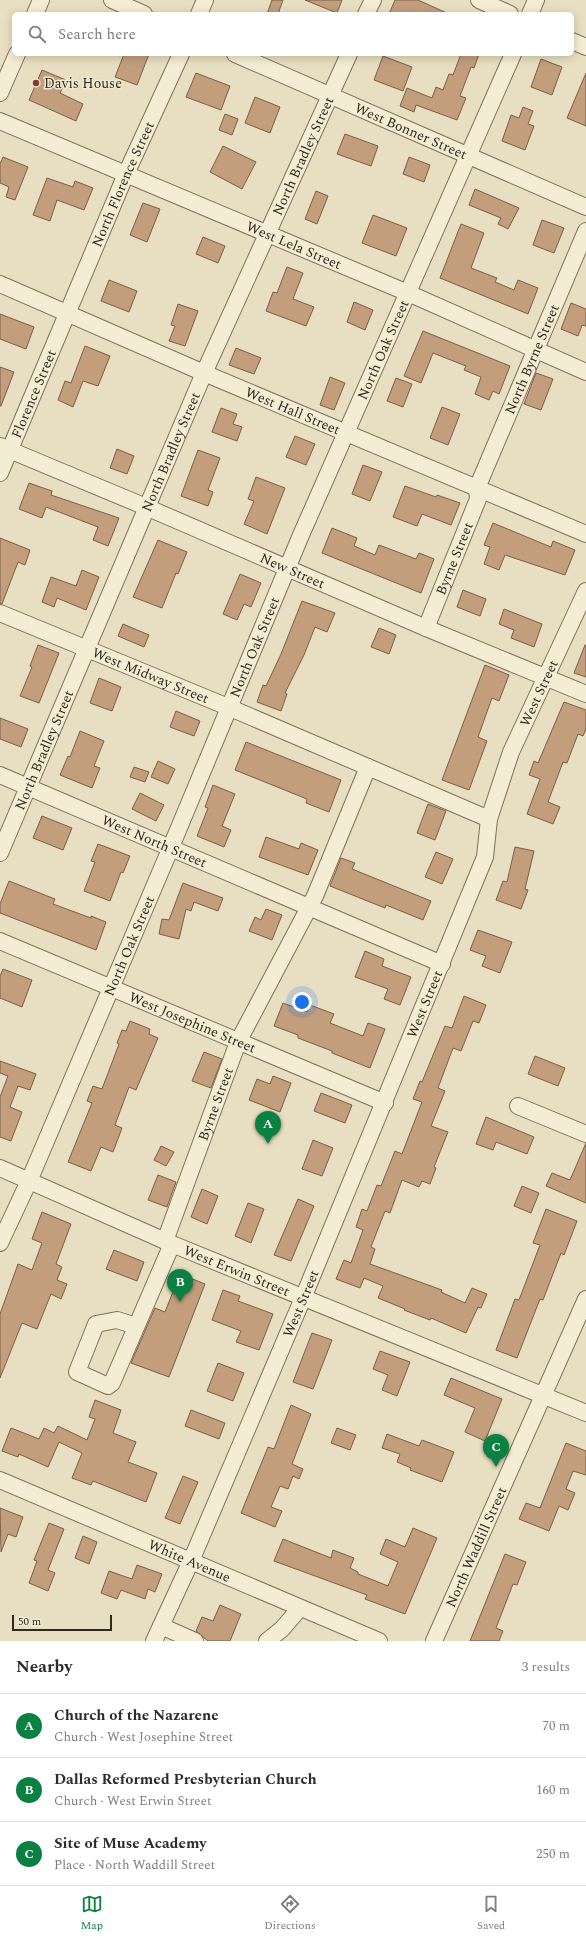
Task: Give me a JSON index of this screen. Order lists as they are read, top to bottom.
{
  "streets": {
    "street": [
      "West Bonner Street",
      "North Bradley Street",
      "North Florence Street",
      "West Lela Street",
      "North Oak Street",
      "North Byrne Street",
      "Florence Street",
      "West Hall Street",
      "Byrne Street",
      "New Street",
      "West Midway Street",
      "West Street",
      "West North Street",
      "West Josephine Street",
      "West Erwin Street",
      "North Waddill Street",
      "White Avenue"
    ]
  },
  "crossings": [
    ["West Bonner Street", "North Bradley Street"],
    ["West Bonner Street", "North Oak Street"],
    ["North Bradley Street", "West Lela Street"],
    ["North Bradley Street", "West Hall Street"],
    ["North Bradley Street", "New Street"],
    ["North Bradley Street", "West Midway Street"],
    ["North Bradley Street", "West North Street"],
    ["North Florence Street", "West Lela Street"],
    ["North Florence Street", "Florence Street"],
    ["North Florence Street", "West Hall Street"],
    ["West Lela Street", "North Oak Street"],
    ["West Lela Street", "North Byrne Street"],
    ["North Oak Street", "West Hall Street"],
    ["North Oak Street", "New Street"],
    ["North Oak Street", "West Midway Street"],
    ["North Oak Street", "West North Street"],
    ["North Oak Street", "West Josephine Street"],
    ["North Oak Street", "West Erwin Street"],
    ["North Byrne Street", "West Hall Street"],
    ["North Byrne Street", "Byrne Street"],
    ["Florence Street", "West Hall Street"],
    ["Florence Street", "New Street"],
    ["West Hall Street", "Byrne Street"],
    ["Byrne Street", "New Street"],
    ["Byrne Street", "West Street"],
    ["Byrne Street", "West North Street"],
    ["Byrne Street", "West Josephine Street"],
    ["Byrne Street", "West Erwin Street"],
    ["New Street", "West Street"],
    ["West Street", "West North Street"],
    ["West Street", "West Josephine Street"],
    ["West Street", "West Erwin Street"],
    ["West Street", "White Avenue"],
    ["West Erwin Street", "North Waddill Street"]
  ],
  "places": ["Davis House"],
  "scale_bar": "50 m",
  "page": {
    "search": "Search here",
    "pins": ["A", "B", "C"],
    "scale": "50 m",
    "heading": ["Nearby", "3 results"],
    "list": [
      {
        "mark": "A",
        "name": "Church of the Nazarene",
        "note": "Church · West Josephine Street",
        "value": "70 m"
      },
      {
        "mark": "B",
        "name": "Dallas Reformed Presbyterian Church",
        "note": "Church · West Erwin Street",
        "value": "160 m"
      },
      {
        "mark": "C",
        "name": "Site of Muse Academy",
        "note": "Place · North Waddill Street",
        "value": "250 m"
      }
    ],
    "nav": ["Map", "Directions", "Saved"]
  }
}
